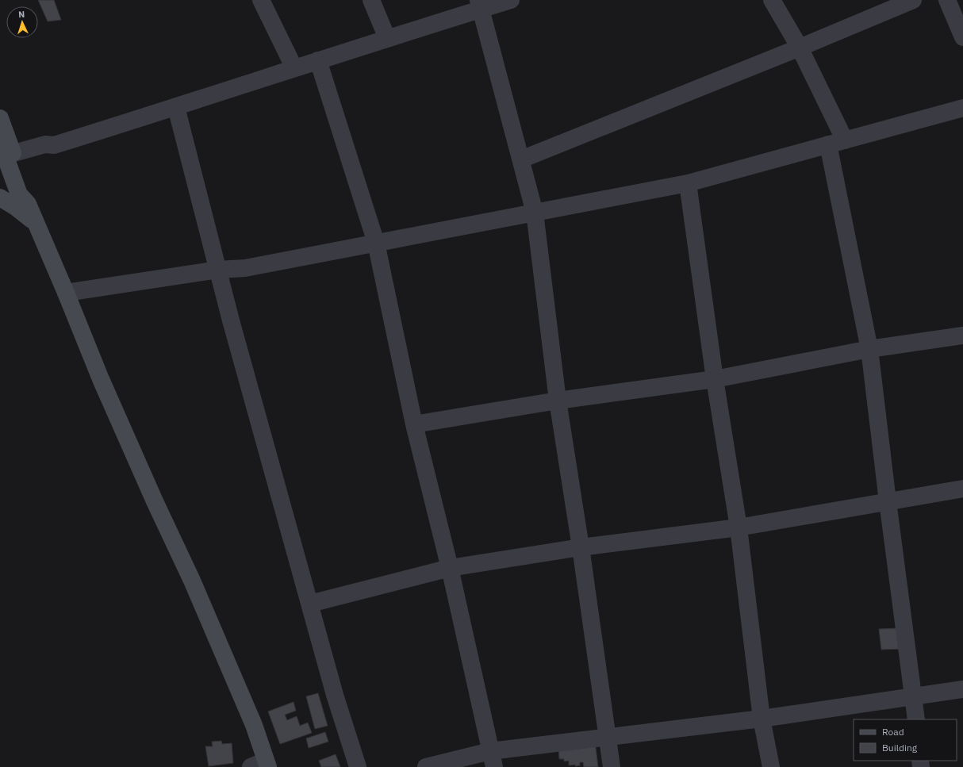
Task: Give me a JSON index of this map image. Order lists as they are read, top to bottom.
{
  "legend": ["Road", "Building"],
  "north": "top"
}
